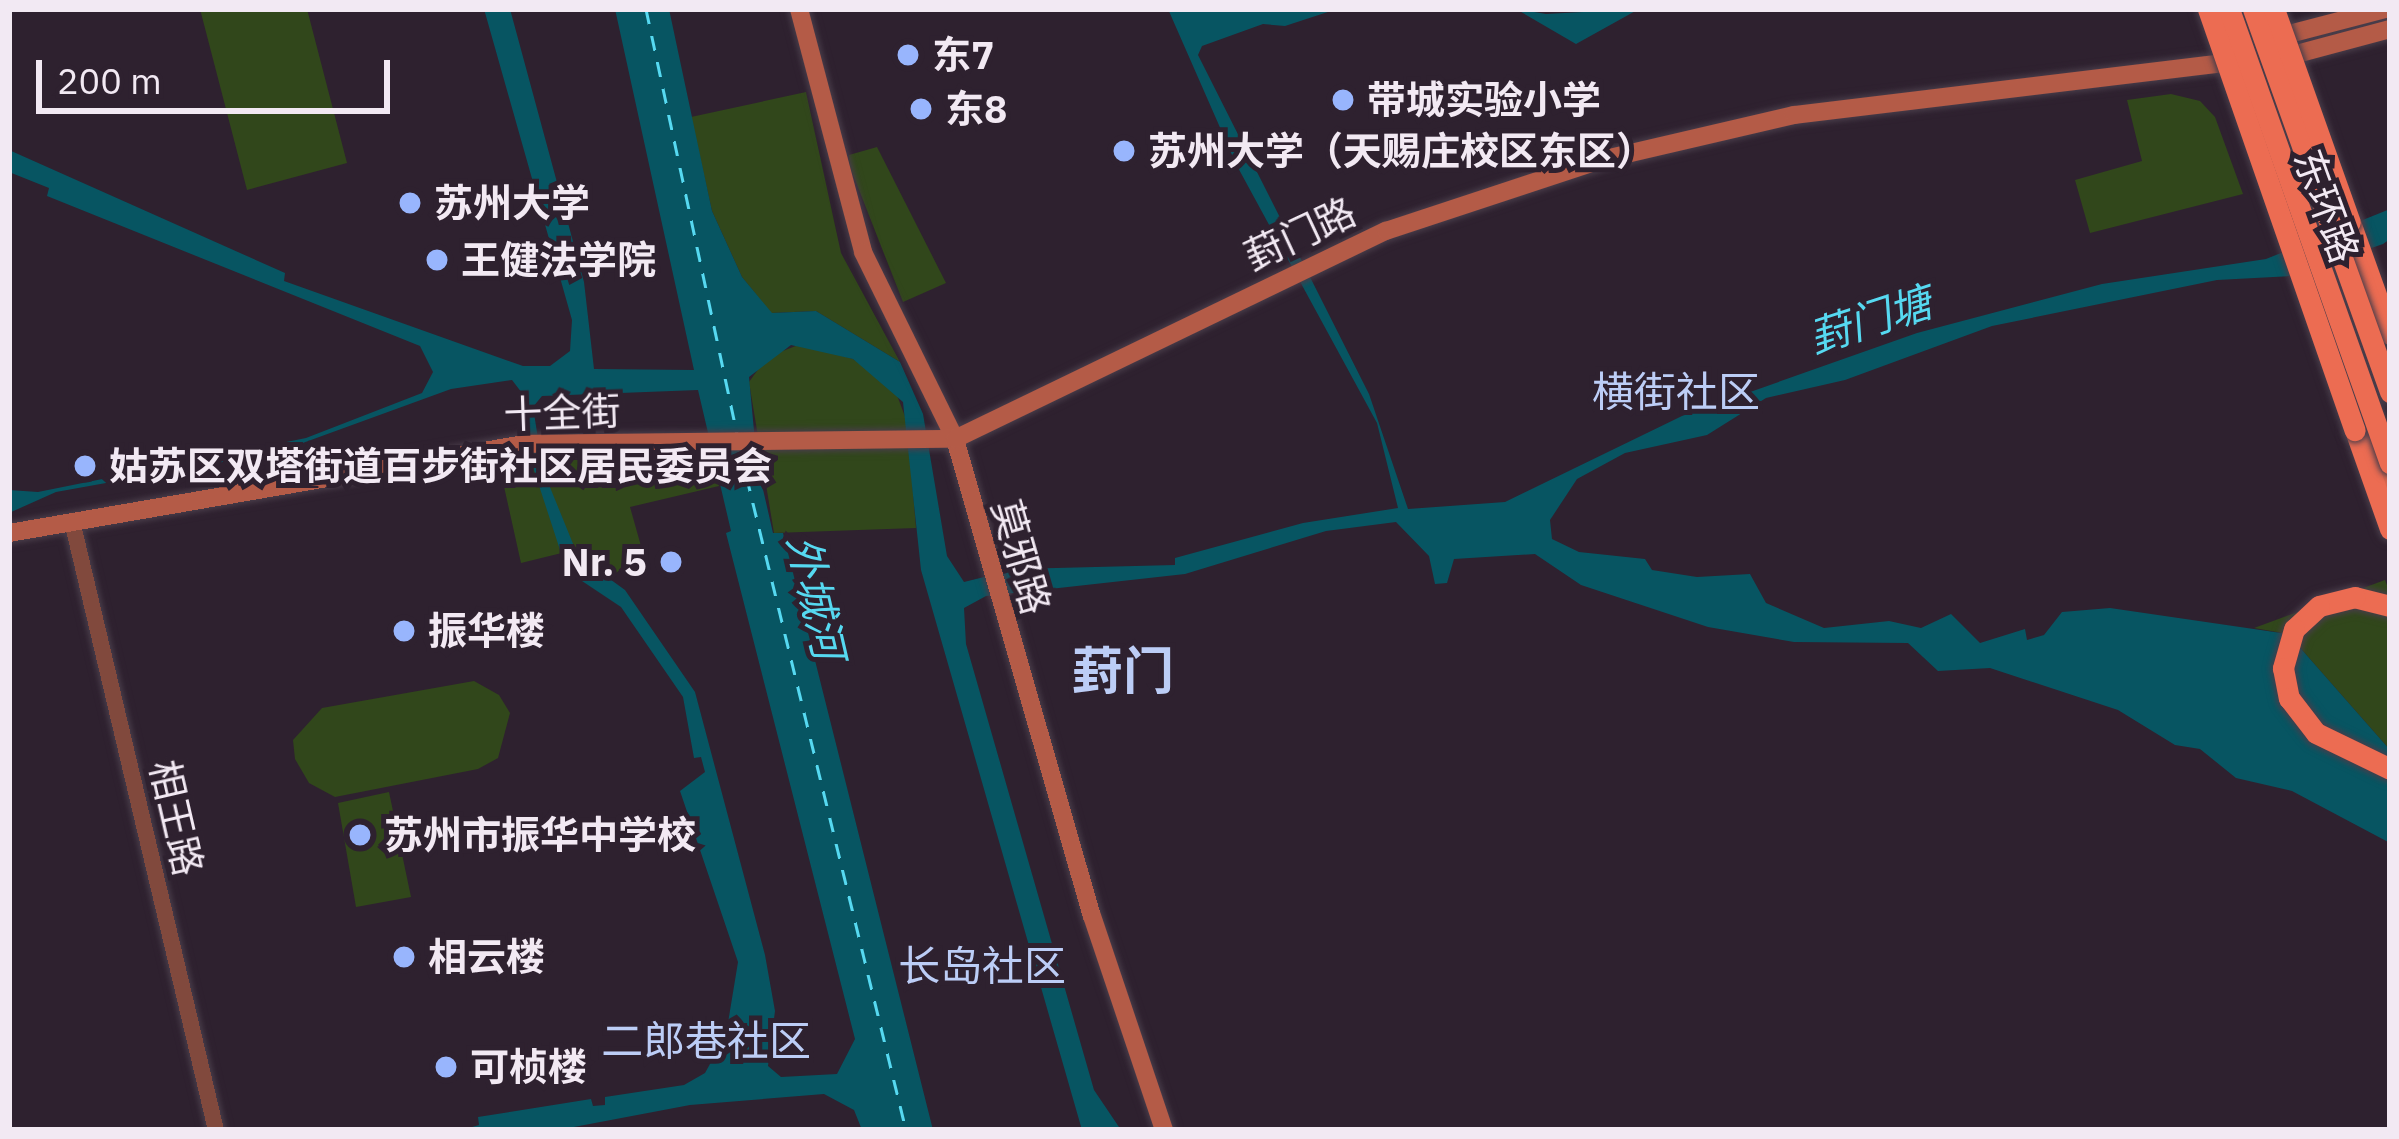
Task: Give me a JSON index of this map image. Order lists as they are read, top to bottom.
{
  "streets": {
    "main road": [
      "东环路",
      "葑门路",
      "十全街",
      "莫邪路"
    ],
    "street": ["相王路"]
  },
  "crossings": [
    ["东环路", "葑门路"],
    ["葑门路", "十全街"],
    ["葑门路", "莫邪路"],
    ["十全街", "相王路"]
  ],
  "districts": [
    "横街社区",
    "葑门",
    "长岛社区",
    "二郎巷社区"
  ],
  "water": ["葑门塘", "外城河"],
  "places": [
    "东7",
    "带城实验小学",
    "东8",
    "苏州大学（天赐庄校区东区）",
    "苏州大学",
    "王健法学院",
    "姑苏区双塔街道百步街社区居民委员会",
    "Nr. 5",
    "振华楼",
    "苏州市振华中学校",
    "相云楼",
    "可桢楼"
  ],
  "scale_bar": "200 m"
}
